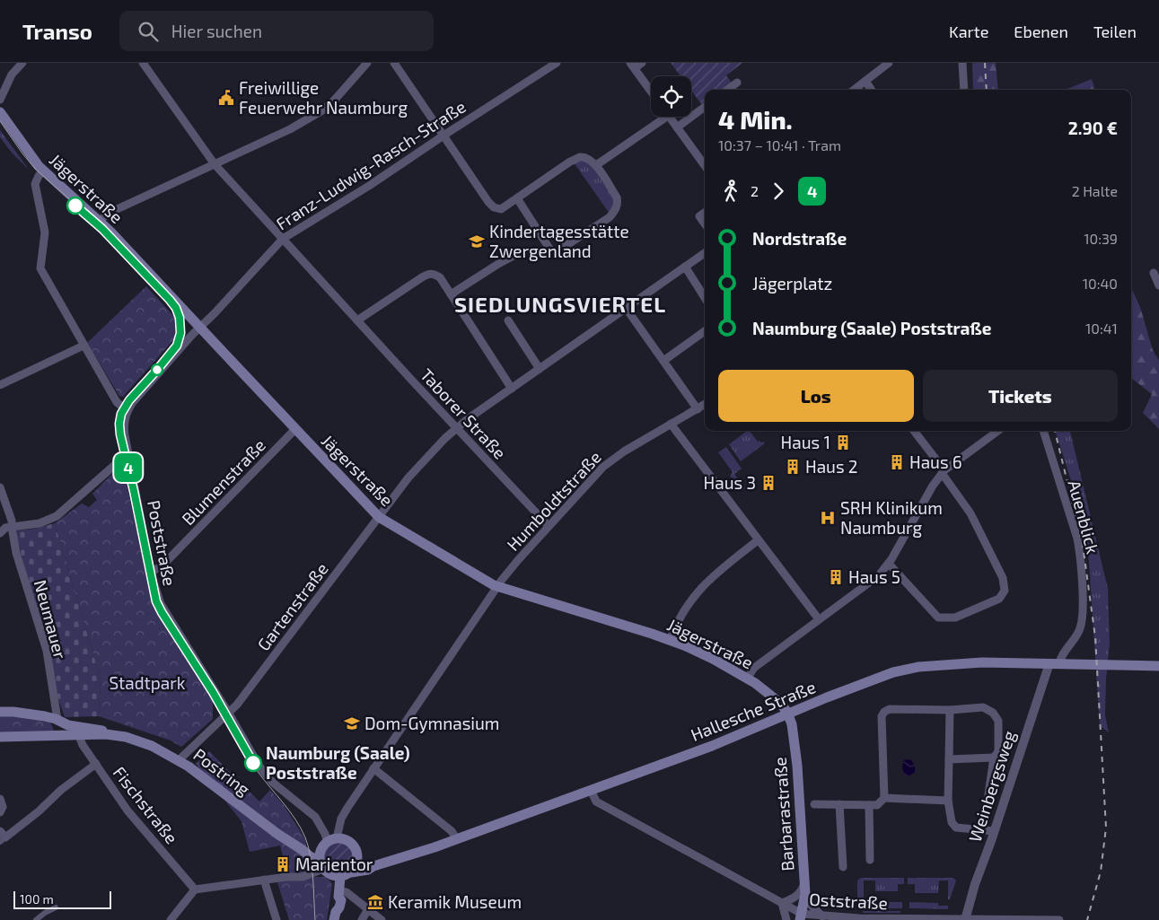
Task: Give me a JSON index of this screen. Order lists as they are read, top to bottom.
{
  "streets": {
    "main road": [
      "Jägerstraße",
      "Hallesche Straße",
      "Postring",
      "Barbarastraße"
    ],
    "street": [
      "Franz-Ludwig-Rasch-Straße",
      "Taborer Straße",
      "Blumenstraße",
      "Humboldtstraße",
      "Auenblick",
      "Poststraße",
      "Gartenstraße",
      "Neumauer",
      "Weinbergsweg",
      "Fischstraße",
      "Oststraße"
    ]
  },
  "crossings": [
    ["Franz-Ludwig-Rasch-Straße", "Jägerstraße"],
    ["Franz-Ludwig-Rasch-Straße", "Taborer Straße"],
    ["Franz-Ludwig-Rasch-Straße", "Poststraße"],
    ["Jägerstraße", "Blumenstraße"],
    ["Jägerstraße", "Humboldtstraße"],
    ["Jägerstraße", "Gartenstraße"],
    ["Jägerstraße", "Hallesche Straße"],
    ["Jägerstraße", "Barbarastraße"],
    ["Taborer Straße", "Humboldtstraße"],
    ["Taborer Straße", "Gartenstraße"],
    ["Blumenstraße", "Poststraße"],
    ["Humboldtstraße", "Poststraße"],
    ["Humboldtstraße", "Hallesche Straße"],
    ["Humboldtstraße", "Postring"],
    ["Auenblick", "Hallesche Straße"],
    ["Auenblick", "Weinbergsweg"],
    ["Poststraße", "Gartenstraße"],
    ["Poststraße", "Hallesche Straße"],
    ["Poststraße", "Postring"],
    ["Gartenstraße", "Postring"],
    ["Hallesche Straße", "Postring"],
    ["Hallesche Straße", "Weinbergsweg"],
    ["Hallesche Straße", "Barbarastraße"],
    ["Hallesche Straße", "Oststraße"],
    ["Postring", "Fischstraße"],
    ["Weinbergsweg", "Oststraße"],
    ["Barbarastraße", "Oststraße"]
  ],
  "districts": ["SIEDLUNGSVIERTEL"],
  "parks": ["Stadtpark"],
  "places": {
    "public building": ["Freiwillige Feuerwehr Naumburg"],
    "school or university": ["Kindertagesstätte Zwergenland", "Dom-Gymnasium"],
    "building": [
      "Haus 1",
      "Haus 6",
      "Haus 2",
      "Haus 3",
      "Haus 5",
      "Marientor"
    ],
    "hospital": ["SRH Klinikum Naumburg"],
    "other": ["Naumburg (Saale) Poststraße"],
    "museum": ["Keramik Museum"]
  },
  "lines": ["tram line 4"],
  "scale_bar": "100 m",
  "page": {
    "header": "Transo",
    "search": "Hier suchen",
    "nav": ["Karte", "Ebenen", "Teilen"],
    "on_map": "4",
    "heading": ["4 Min.", "10:37 – 10:41 · Tram", "2.90 €"],
    "legs": ["2", "4", "2 Halte"],
    "list": [
      {
        "name": "Nordstraße",
        "value": "10:39"
      },
      {
        "name": "Jägerplatz",
        "value": "10:40"
      },
      {
        "name": "Naumburg (Saale) Poststraße",
        "value": "10:41"
      }
    ],
    "buttons": ["Los", "Tickets"],
    "scale": "100 m"
  }
}
